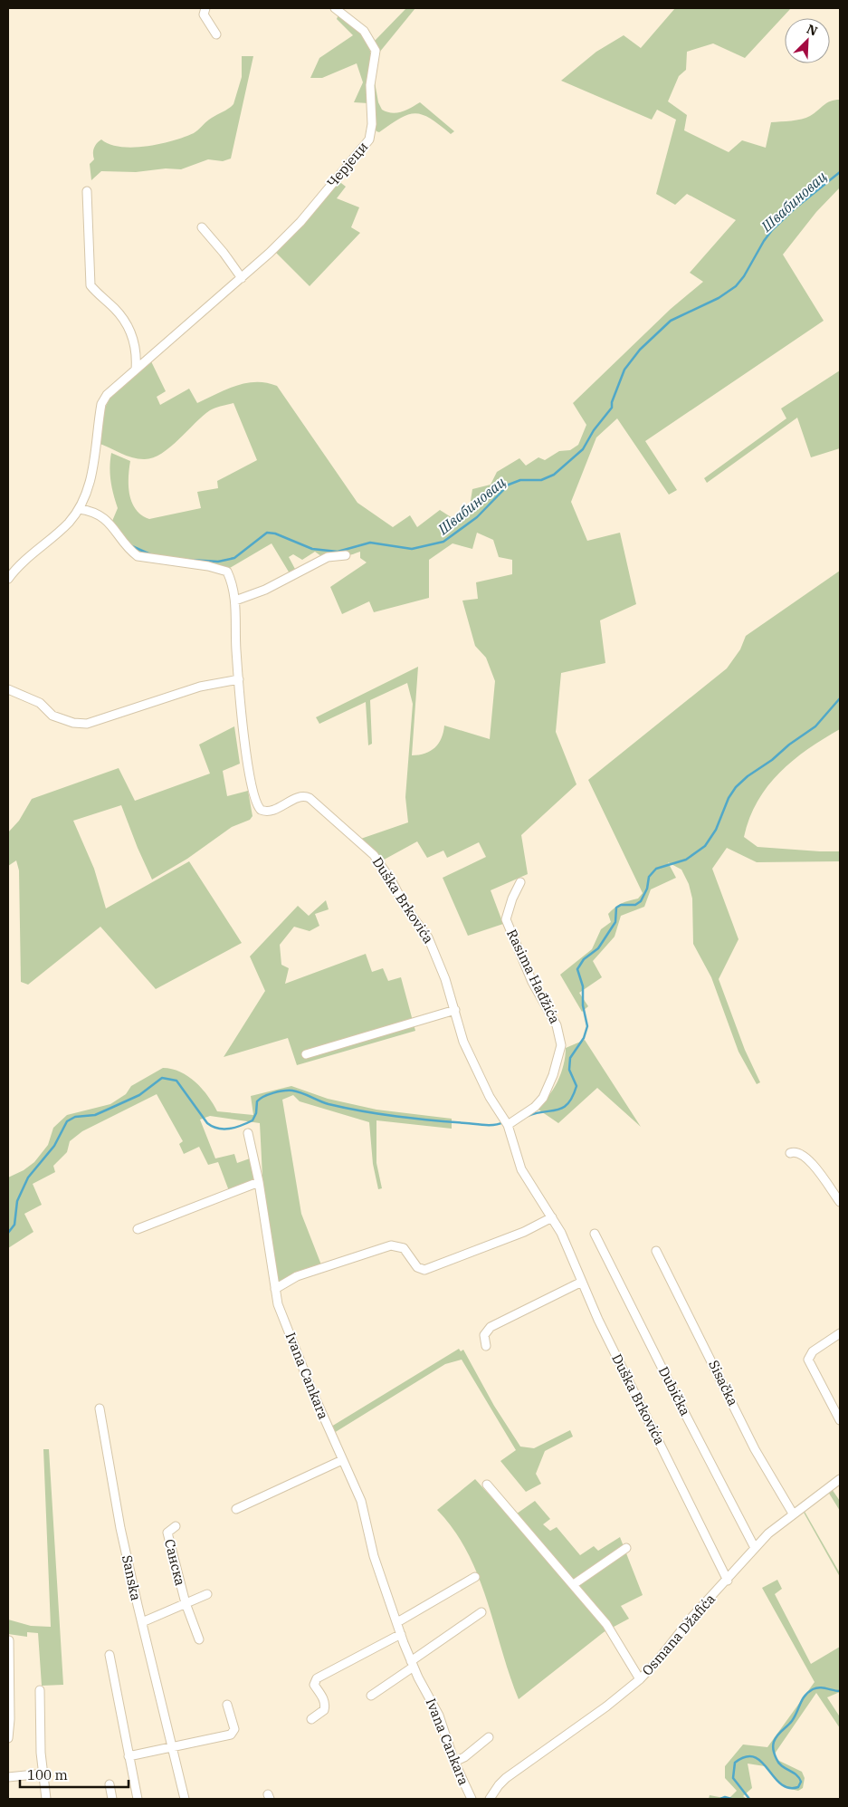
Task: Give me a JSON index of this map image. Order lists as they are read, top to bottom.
{
  "streets": {
    "street": [
      "Черјеци",
      "Duška Brkovića",
      "Rasima Hađžića",
      "Ivana Cankara",
      "Sisačka",
      "Dubička",
      "Санска",
      "Sanska",
      "Osmana Džafića"
    ]
  },
  "crossings": [
    ["Черјеци", "Duška Brkovića"],
    ["Duška Brkovića", "Rasima Hađžića"],
    ["Duška Brkovića", "Osmana Džafića"],
    ["Sisačka", "Osmana Džafića"],
    ["Dubička", "Osmana Džafića"],
    ["Санска", "Sanska"]
  ],
  "water": ["Швабиновац"],
  "scale_bar": "100 m",
  "north": "top right"
}
